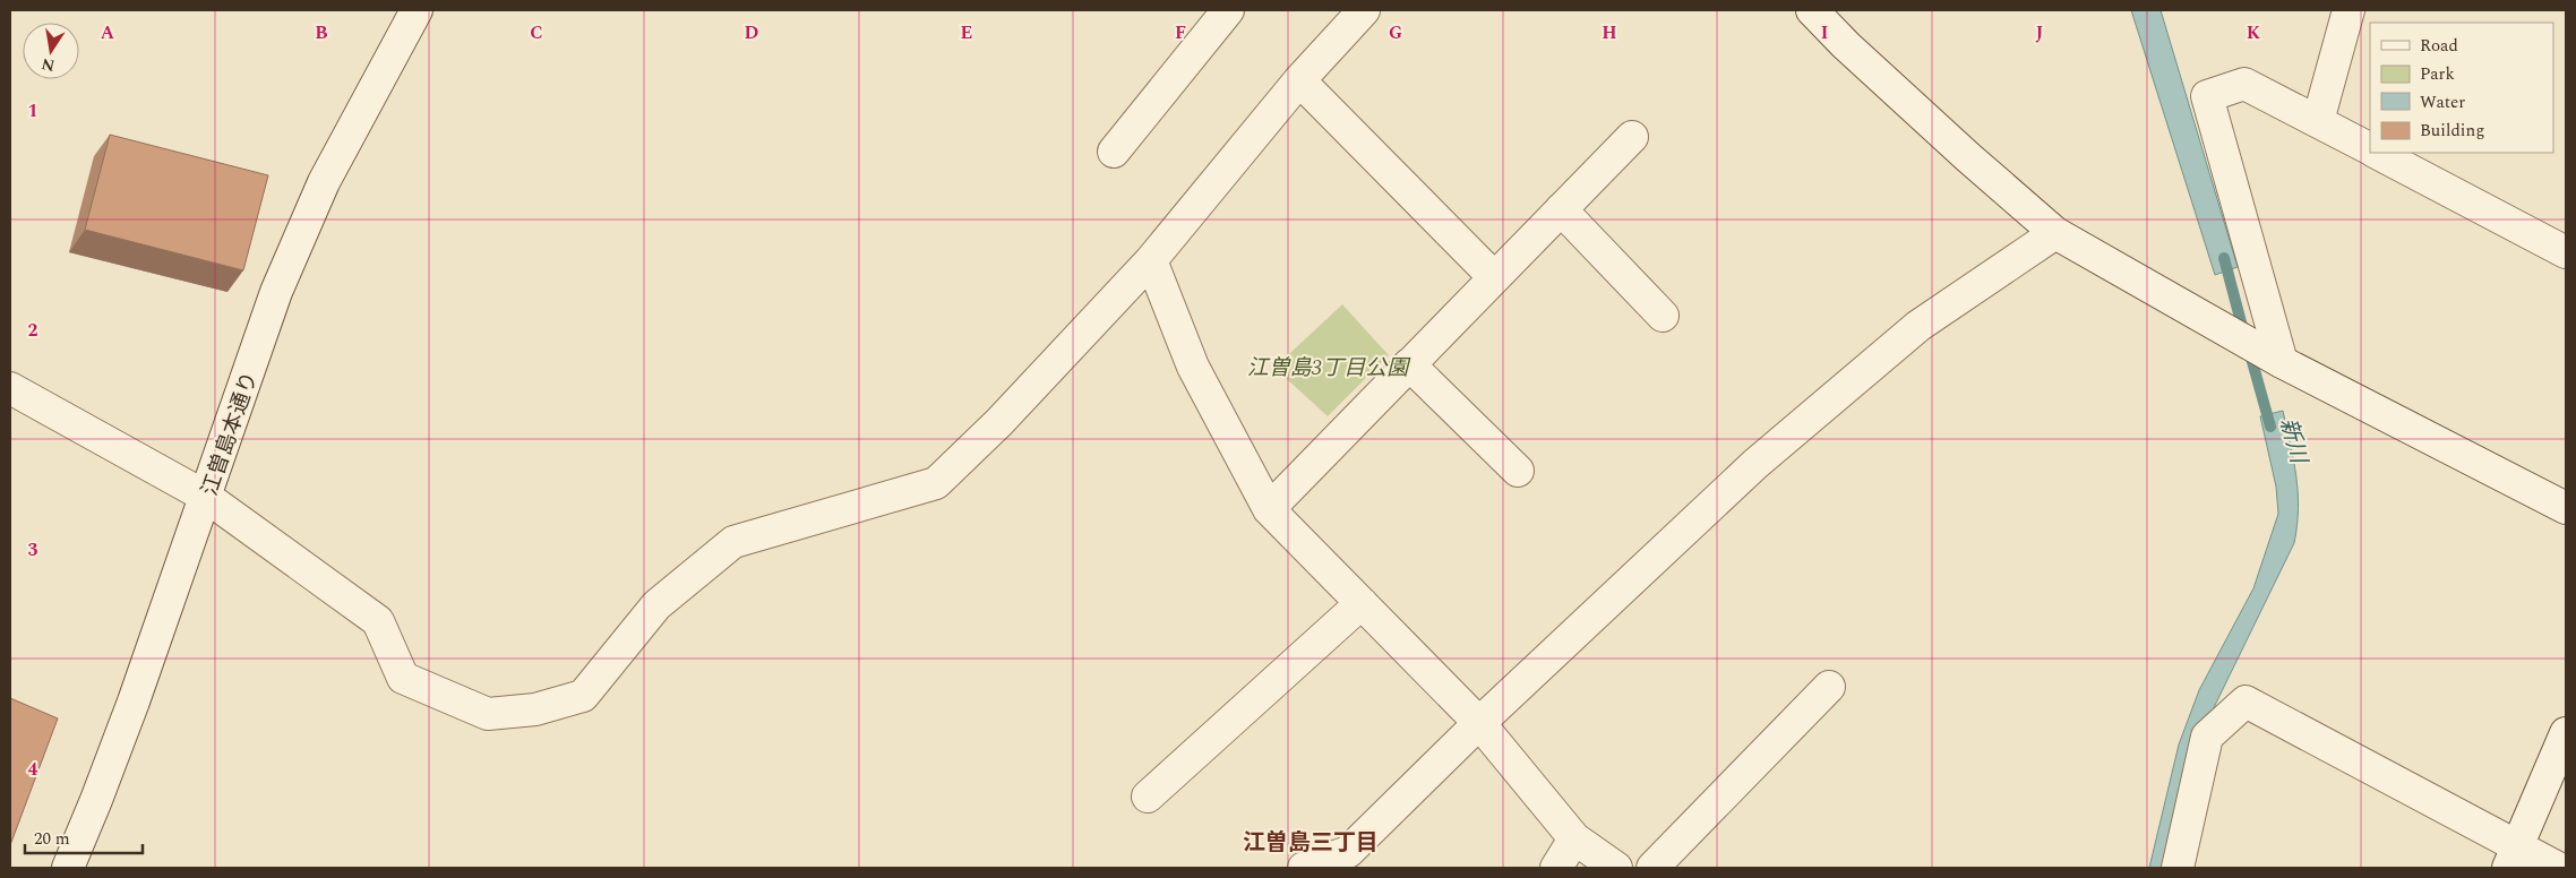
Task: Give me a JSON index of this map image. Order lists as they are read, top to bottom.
{
  "streets": {
    "street": ["江曽島本通り"]
  },
  "districts": ["江曽島三丁目"],
  "water": ["新川"],
  "parks": ["江曽島3丁目公園"],
  "legend": [
    "Road",
    "Park",
    "Water",
    "Building"
  ],
  "scale_bar": "20 m",
  "north": "bottom",
  "grid": {
    "columns": [
      "A",
      "B",
      "C",
      "D",
      "E",
      "F",
      "G",
      "H",
      "I",
      "J",
      "K"
    ],
    "rows": [
      "1",
      "2",
      "3",
      "4"
    ]
  }
}
